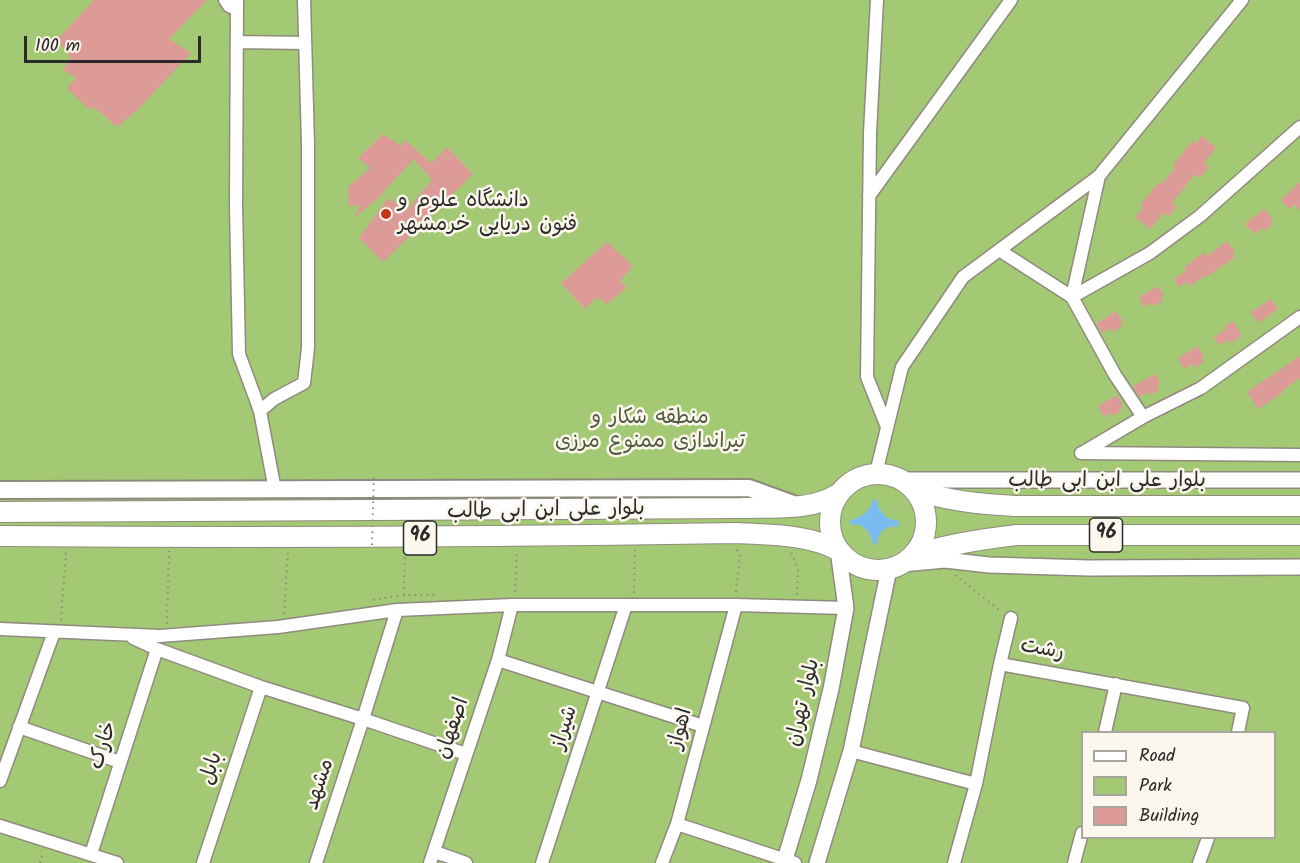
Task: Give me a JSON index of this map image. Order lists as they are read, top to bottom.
{
  "streets": {
    "main road": ["بلوار علی ابن ابی طالب", "96"],
    "street": [
      "رشت",
      "بلوار تهران",
      "شیراز",
      "اصفهان",
      "اهواز",
      "خارک",
      "بابل",
      "مشهد"
    ]
  },
  "crossings": [
    ["بلوار علی ابن ابی طالب", "96"],
    ["بلوار علی ابن ابی طالب", "بلوار تهران"],
    ["96", "بلوار تهران"]
  ],
  "parks": ["منطقه شکار و تیراندازی ممنوع مرزی"],
  "places": ["دانشگاه علوم و فنون دریایی خرمشهر"],
  "legend": ["Road", "Park", "Building"],
  "scale_bar": "100 m"
}
